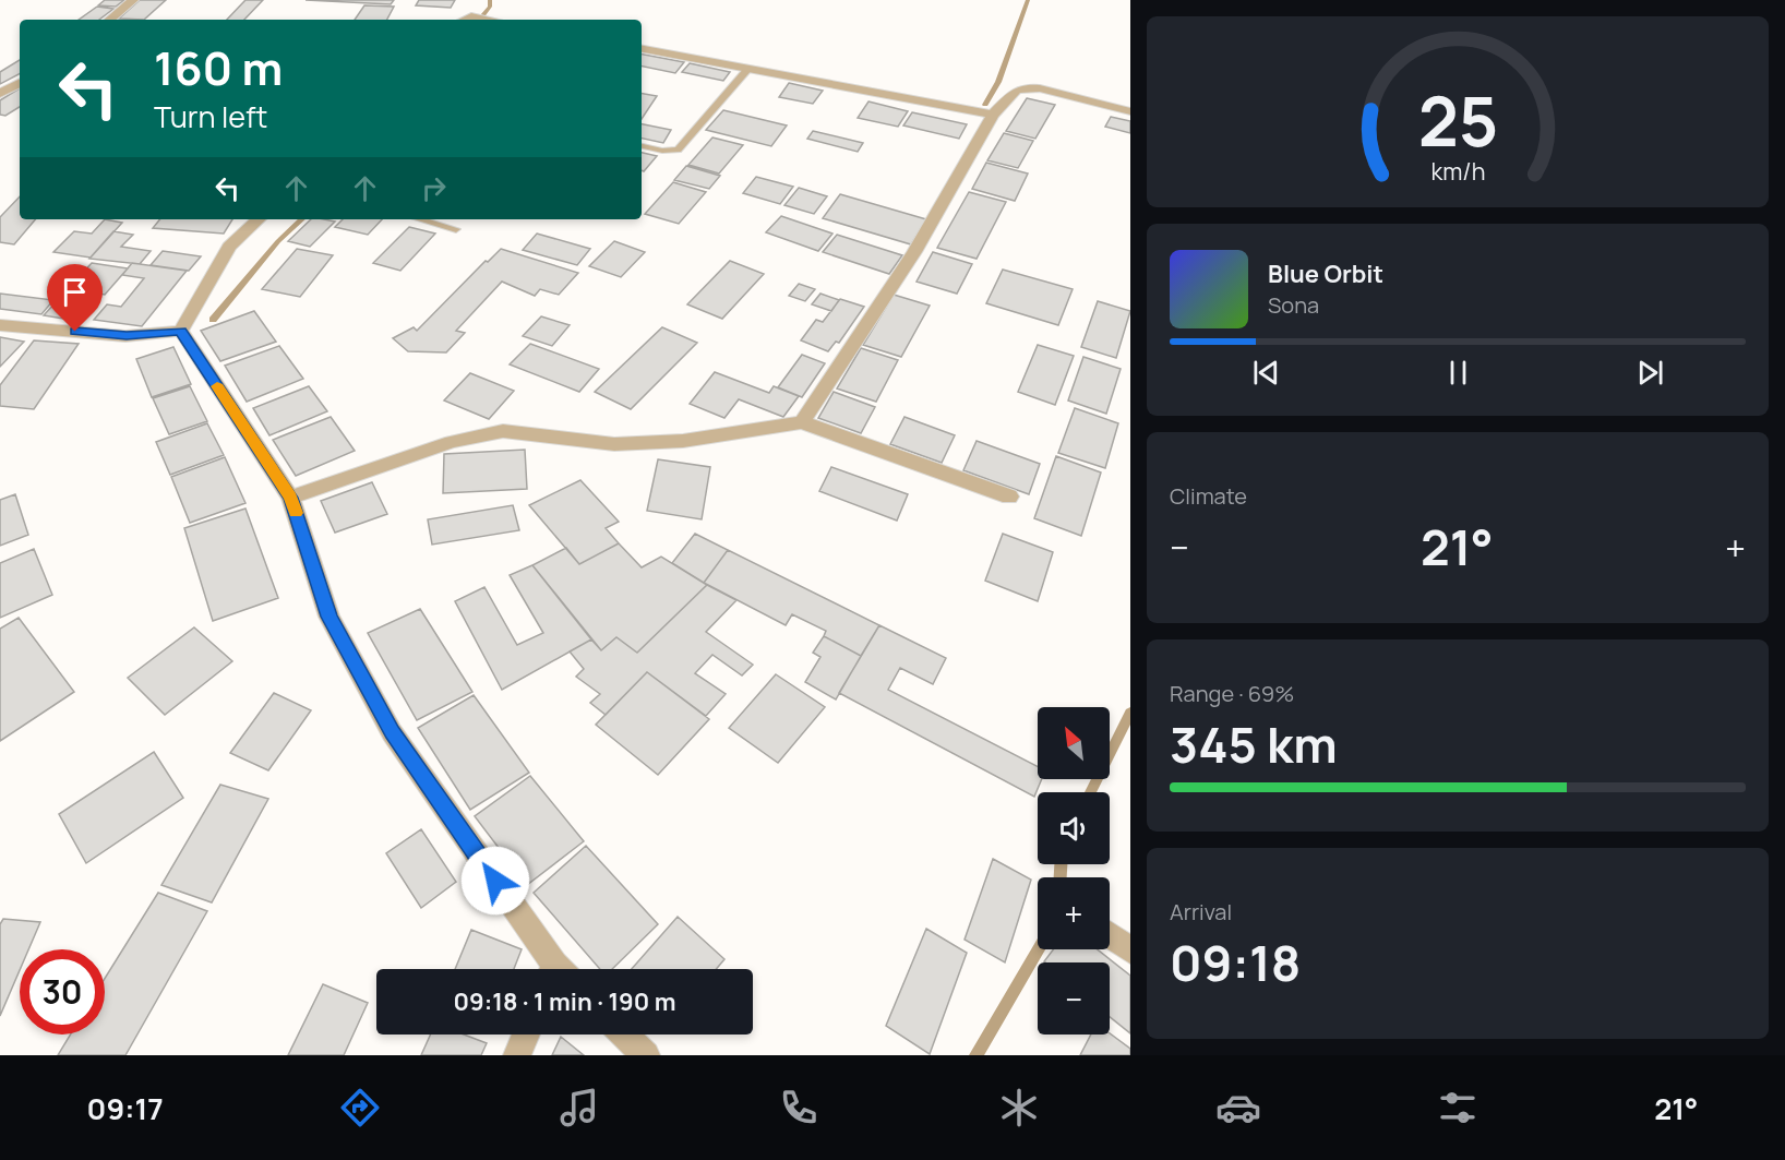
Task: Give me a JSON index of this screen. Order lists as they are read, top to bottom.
{
  "north": "top left",
  "page": {
    "turn": ["160 m", "Turn left"],
    "song": ["Blue Orbit", "Sona"],
    "tile": [
      "Climate",
      ["Range · 69%", "345 km"],
      ["Arrival", "09:18"]
    ],
    "heat": ["−", "21°", "+"],
    "map_buttons": ["+", "−"],
    "limit": "30",
    "trip": "09:18 · 1 min · 190 m",
    "tabs": ["09:17", "21°"],
    "gauge": ["25", "km/h"]
  }
}
